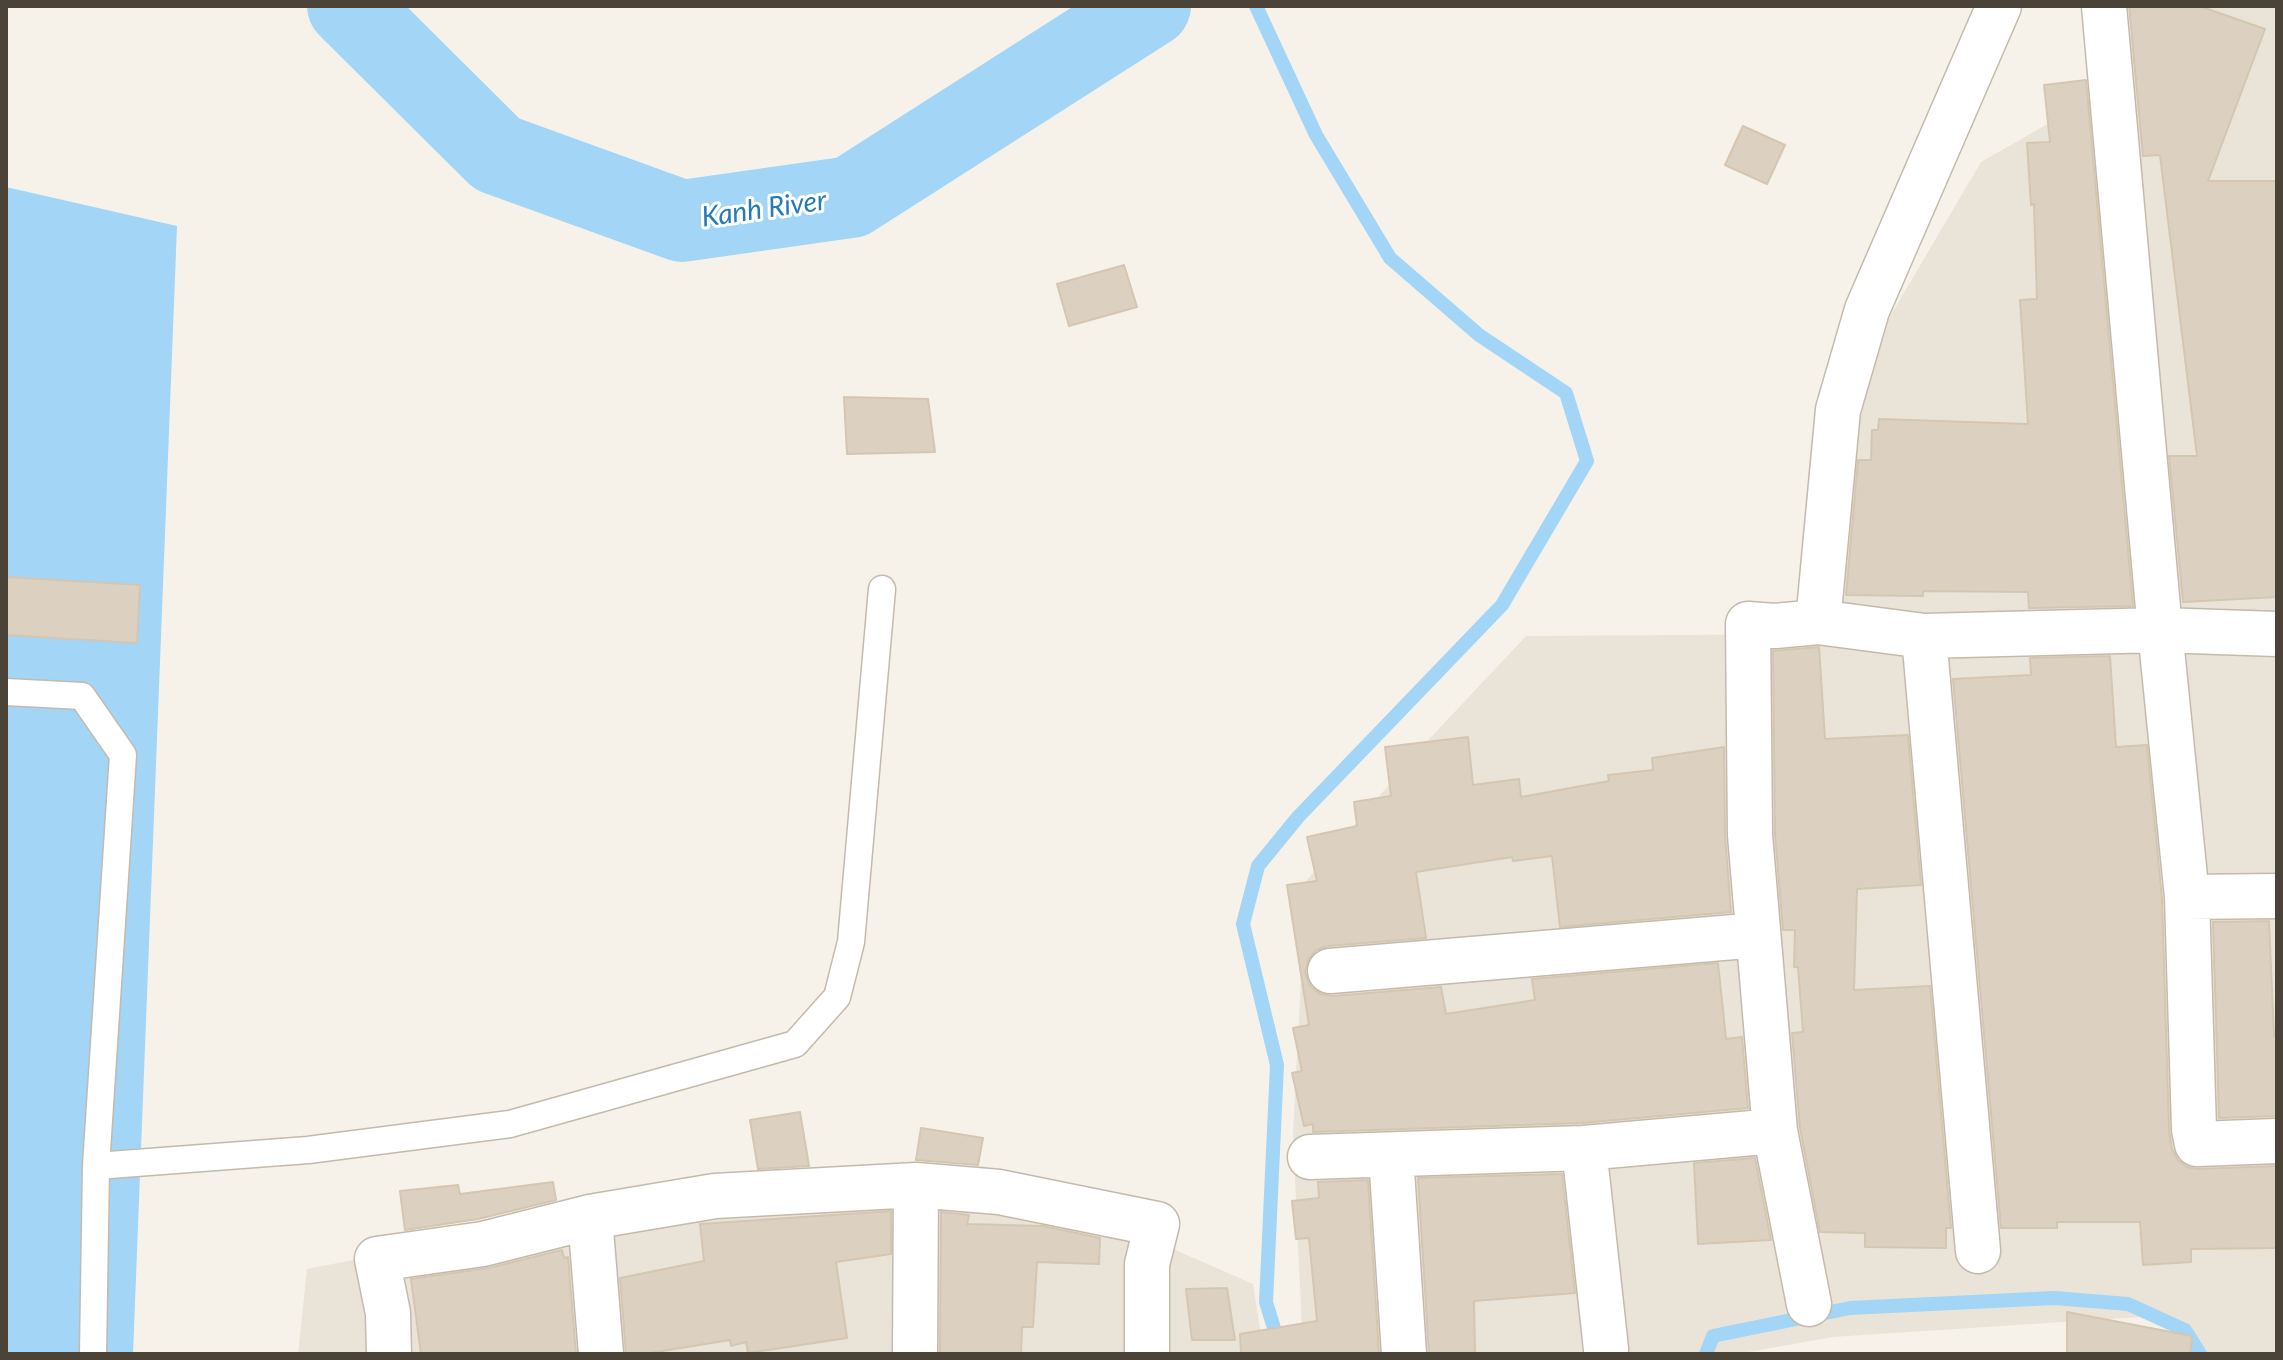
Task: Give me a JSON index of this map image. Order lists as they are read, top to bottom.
{
  "water": ["Kanh River"]
}
